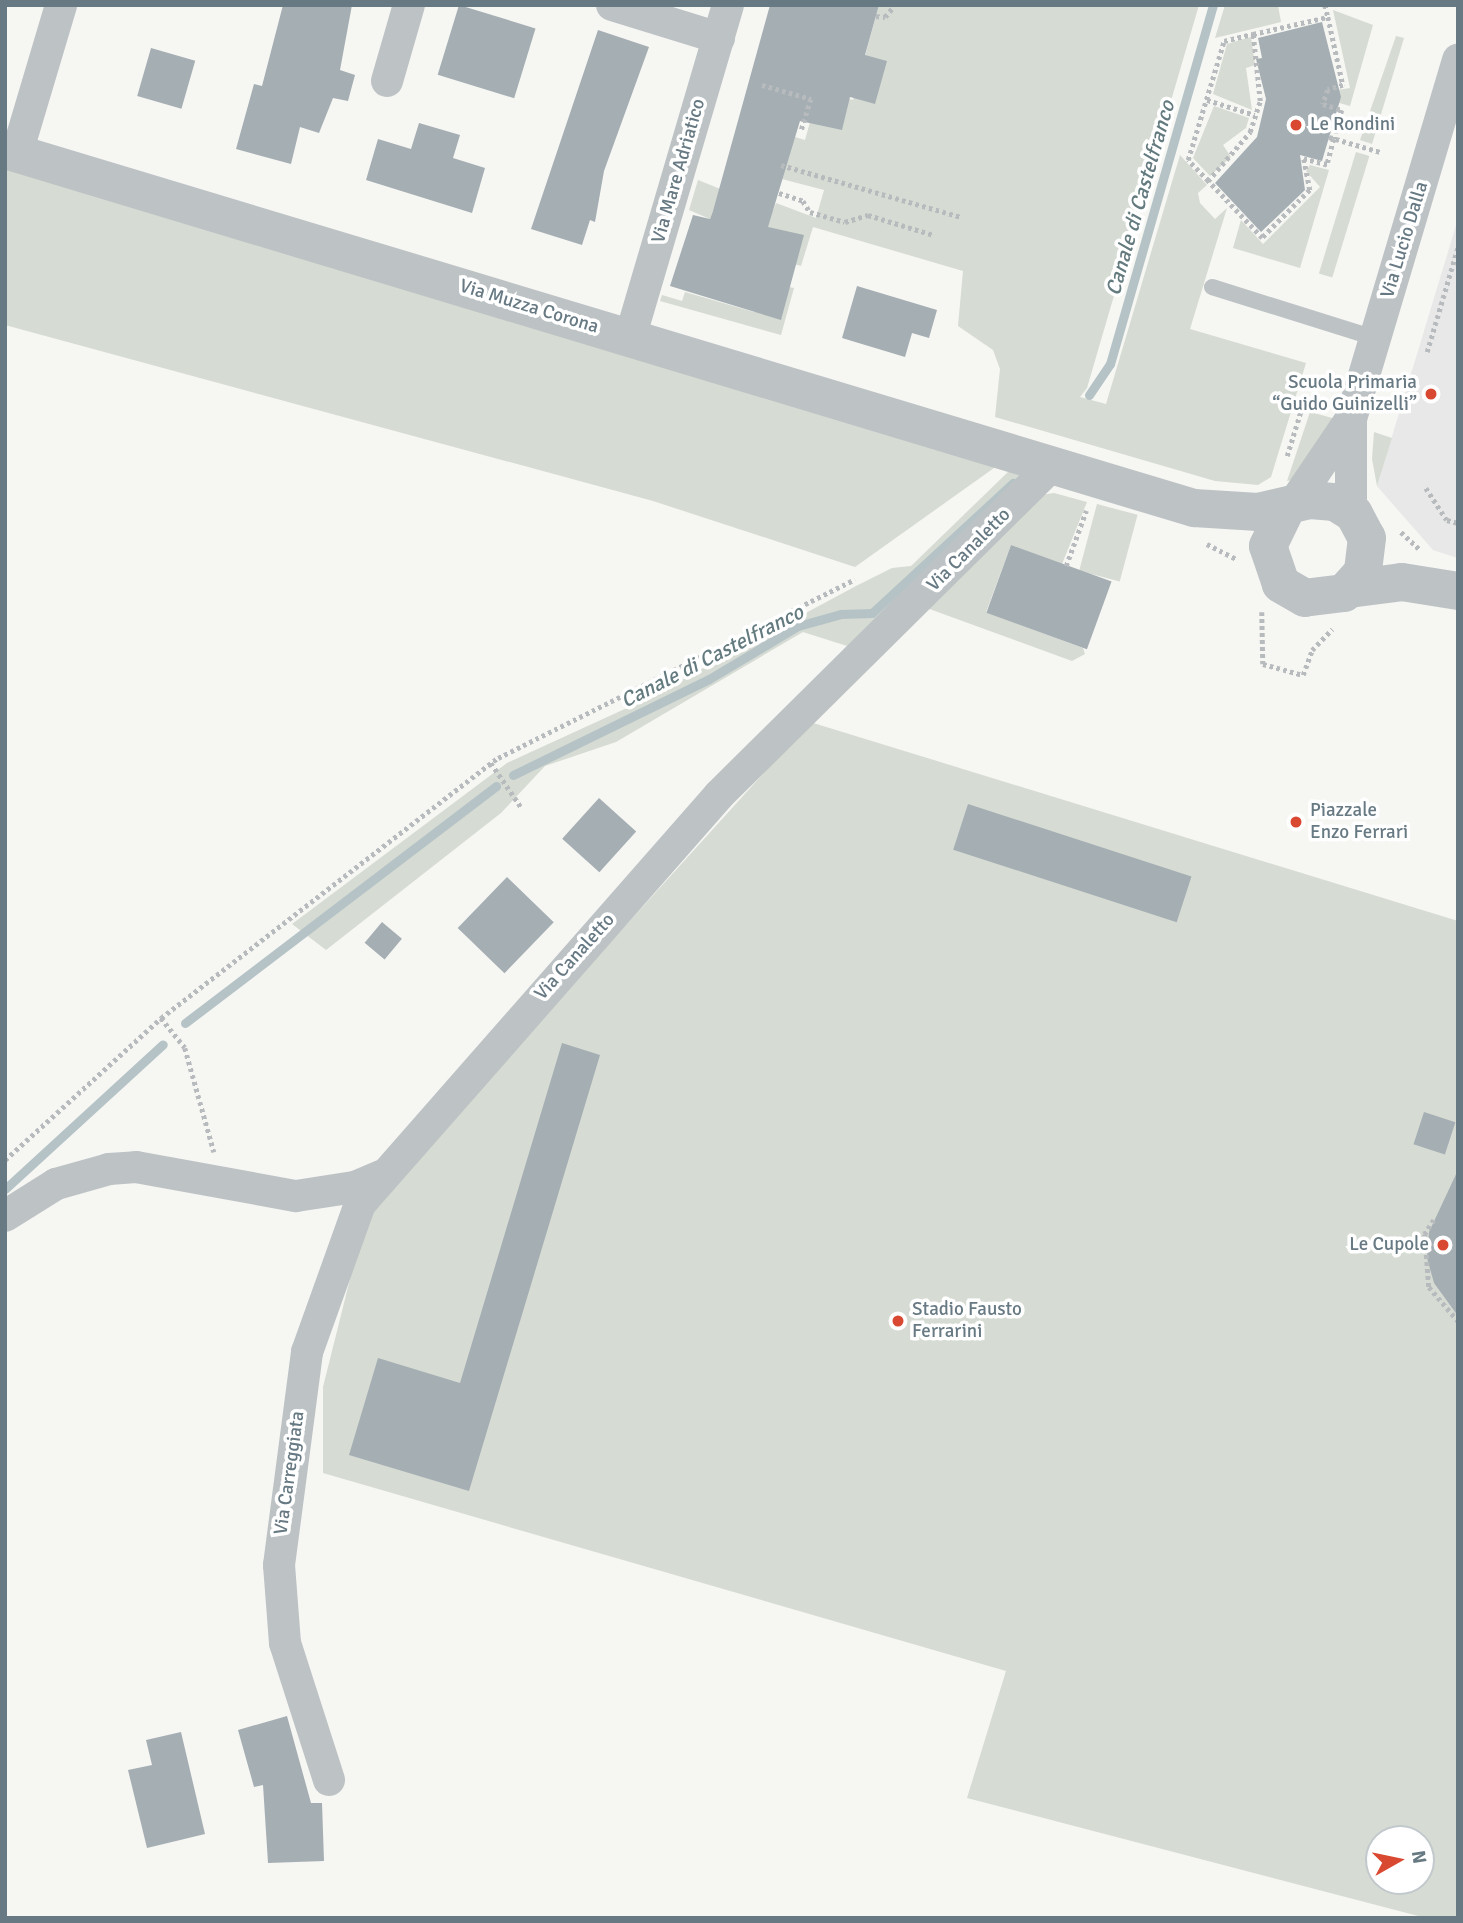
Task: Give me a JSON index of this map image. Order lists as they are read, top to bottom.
{
  "streets": {
    "street": [
      "Via Mare Adriatico",
      "Via Lucio Dalla",
      "Via Muzza Corona",
      "Via Canaletto",
      "Via Carreggiata"
    ]
  },
  "crossings": [
    ["Via Mare Adriatico", "Via Muzza Corona"],
    ["Via Muzza Corona", "Via Canaletto"],
    ["Via Canaletto", "Via Carreggiata"]
  ],
  "water": ["Canale di Castelfranco"],
  "places": [
    "Le Rondini",
    "Scuola Primaria “Guido Guinizelli”",
    "Piazzale Enzo Ferrari",
    "Le Cupole",
    "Stadio Fausto Ferrarini"
  ],
  "north": "right"
}
